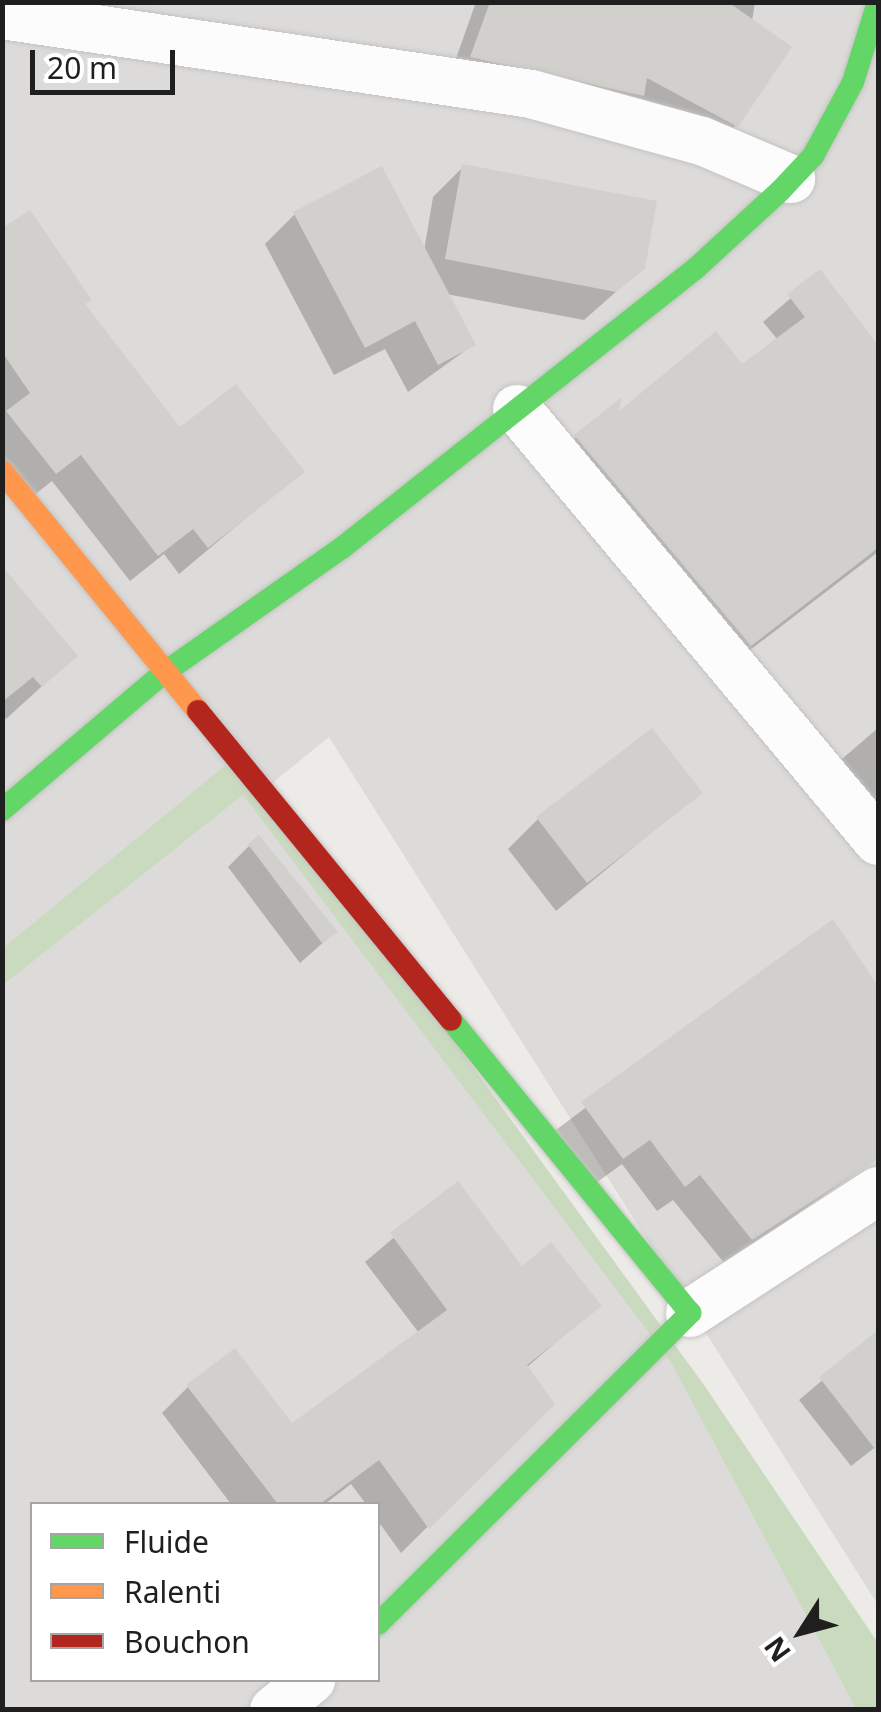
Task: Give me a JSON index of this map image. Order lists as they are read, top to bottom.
{
  "legend": ["Fluide", "Ralenti", "Bouchon"],
  "scale_bar": "20 m",
  "north": "bottom left"
}
